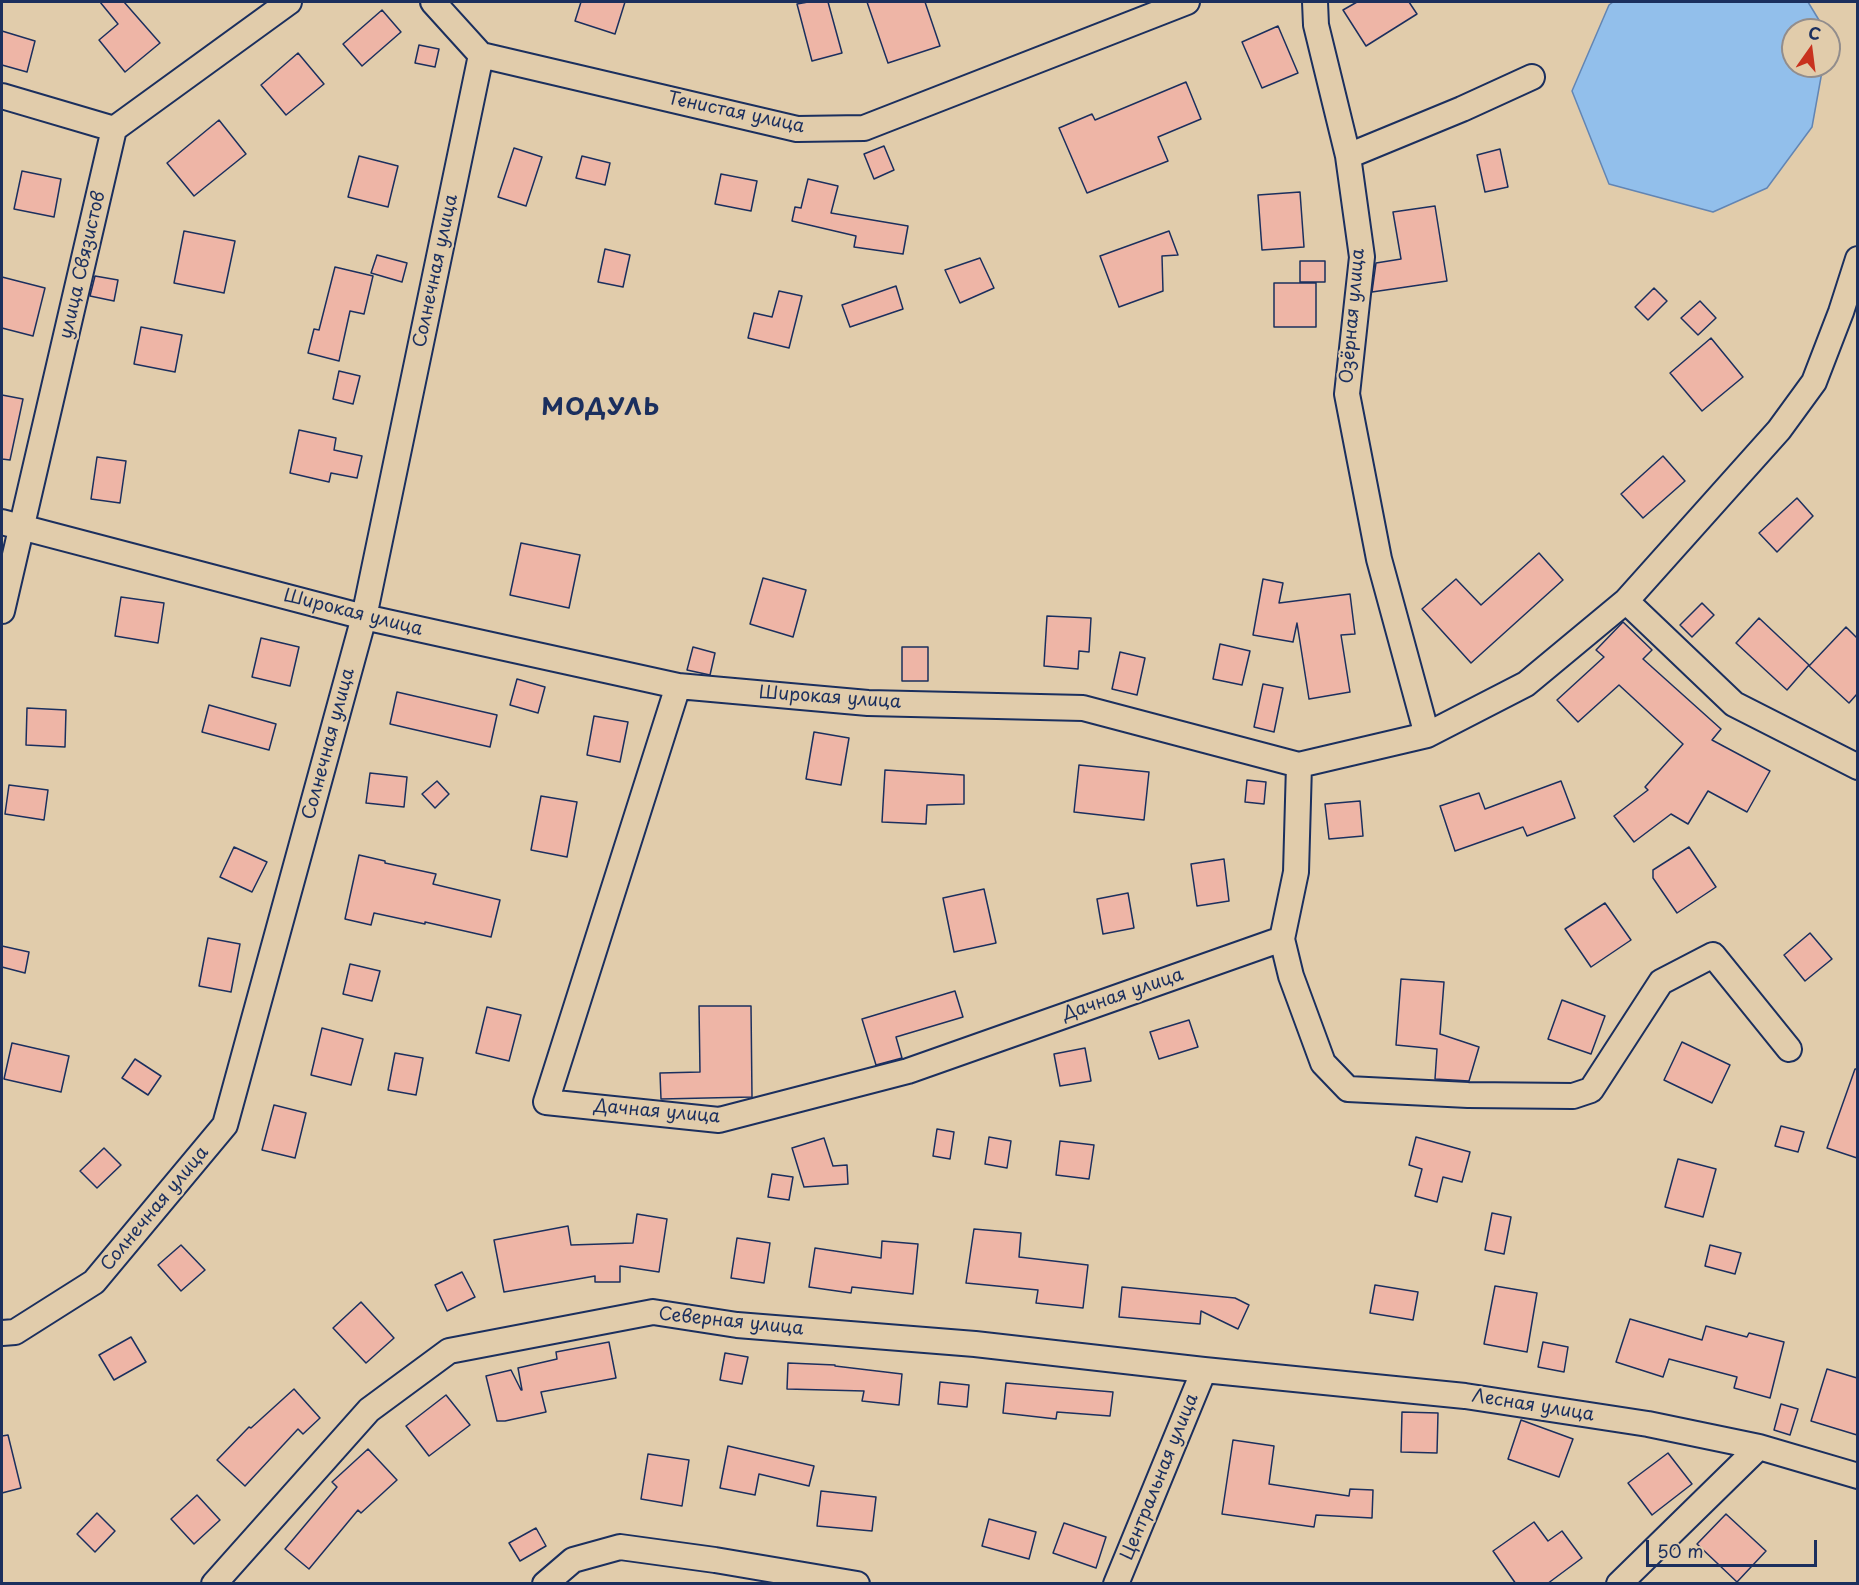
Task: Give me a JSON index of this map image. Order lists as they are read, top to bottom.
{
  "streets": {
    "street": [
      "Тенистая улица",
      "улица Связистов",
      "Солнечная улица",
      "Озёрная улица",
      "Широкая улица",
      "Дачная улица",
      "Северная улица",
      "Лесная улица",
      "Центральная улица"
    ]
  },
  "crossings": [
    ["Тенистая улица", "Солнечная улица"],
    ["улица Связистов", "Широкая улица"],
    ["Солнечная улица", "Широкая улица"],
    ["Озёрная улица", "Широкая улица"],
    ["Широкая улица", "Дачная улица"],
    ["Северная улица", "Лесная улица"],
    ["Северная улица", "Центральная улица"],
    ["Лесная улица", "Центральная улица"]
  ],
  "districts": ["МОДУЛЬ"],
  "scale_bar": "50 m",
  "north": "top"
}
